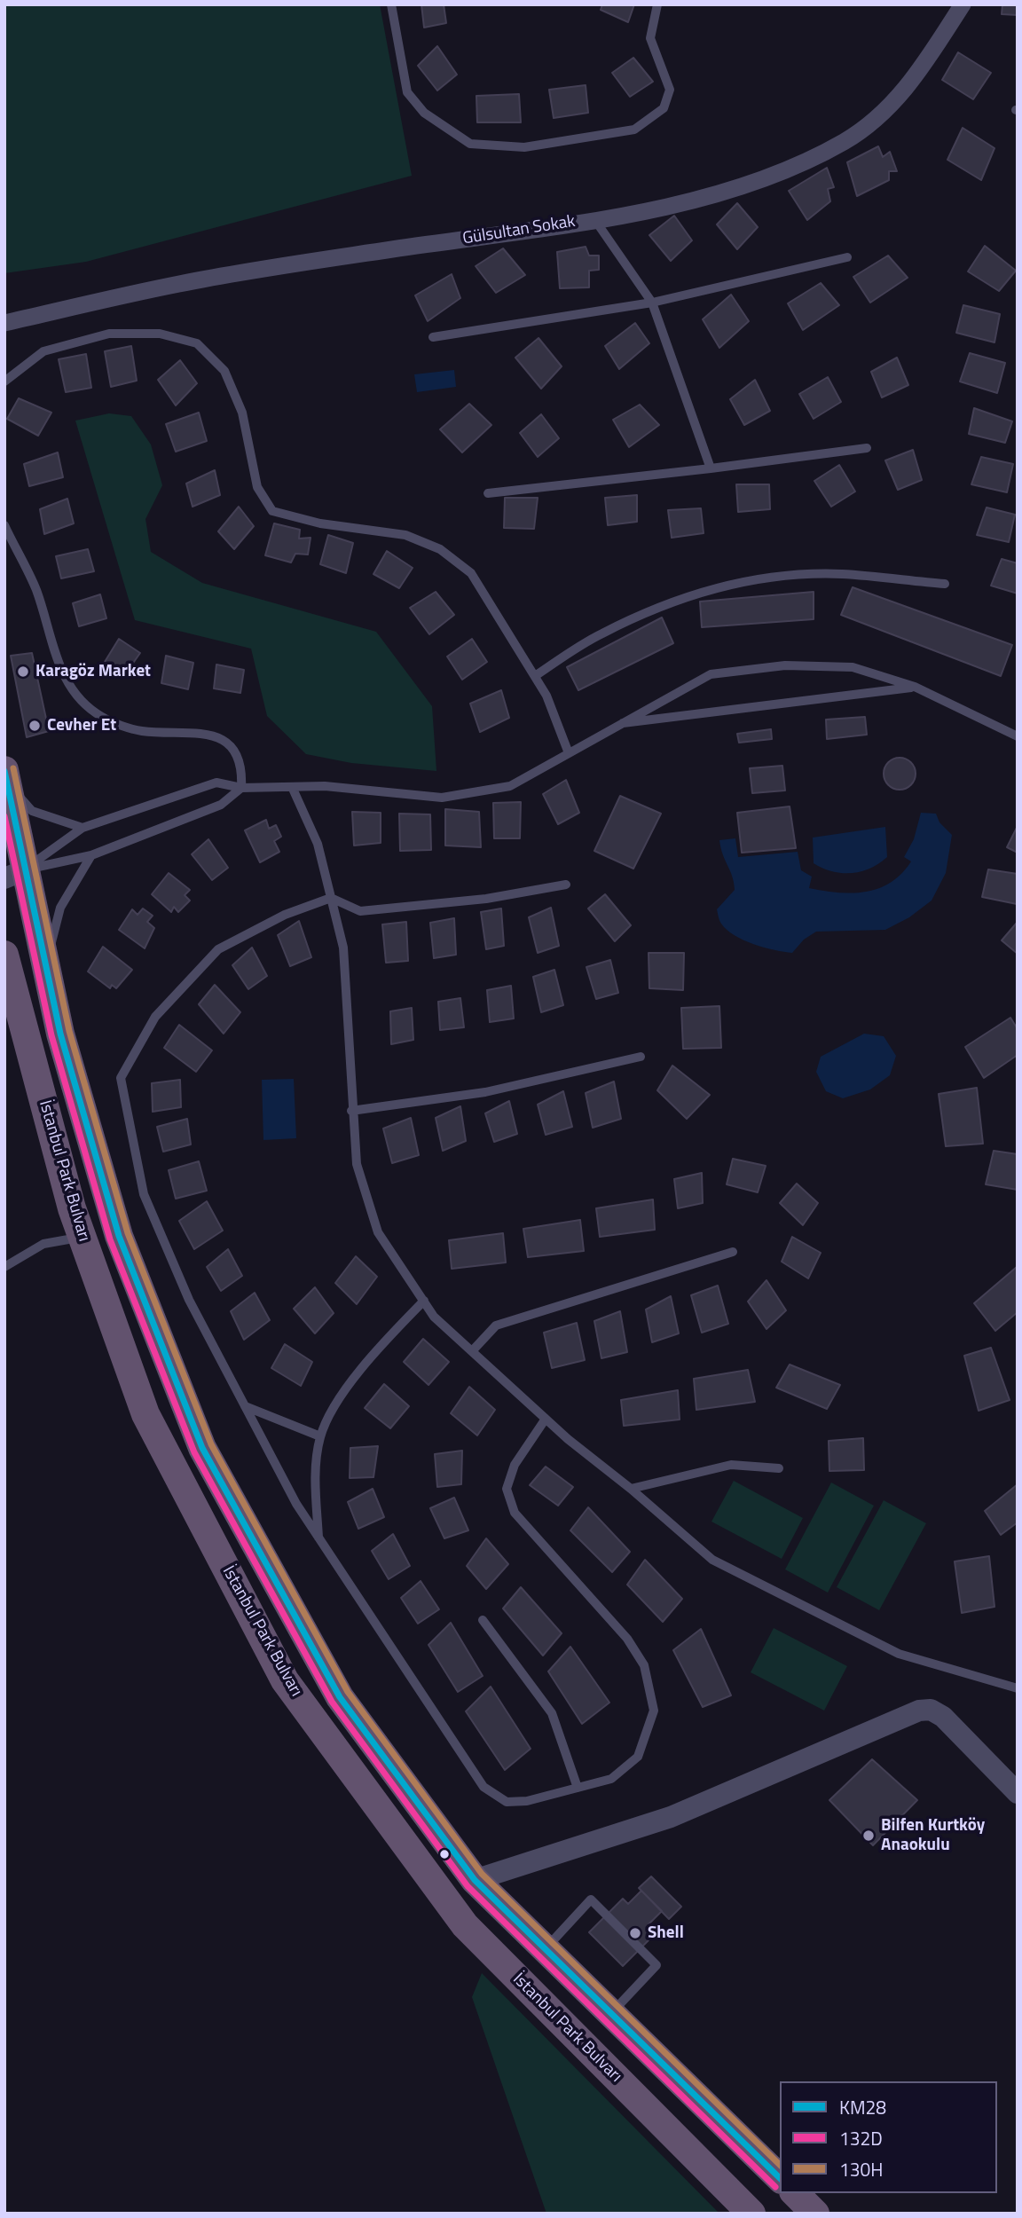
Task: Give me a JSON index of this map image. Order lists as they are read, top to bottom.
{
  "streets": {
    "highway": ["İstanbul Park Bulvarı"],
    "street": ["Gülsultan Sokak"]
  },
  "places": [
    "Karagöz Market",
    "Cevher Et",
    "Bilfen Kurtköy Anaokulu",
    "Shell"
  ],
  "lines": ["transit line 130H", "transit line KM28", "transit line 132D"],
  "legend": ["KM28", "132D", "130H"]
}
